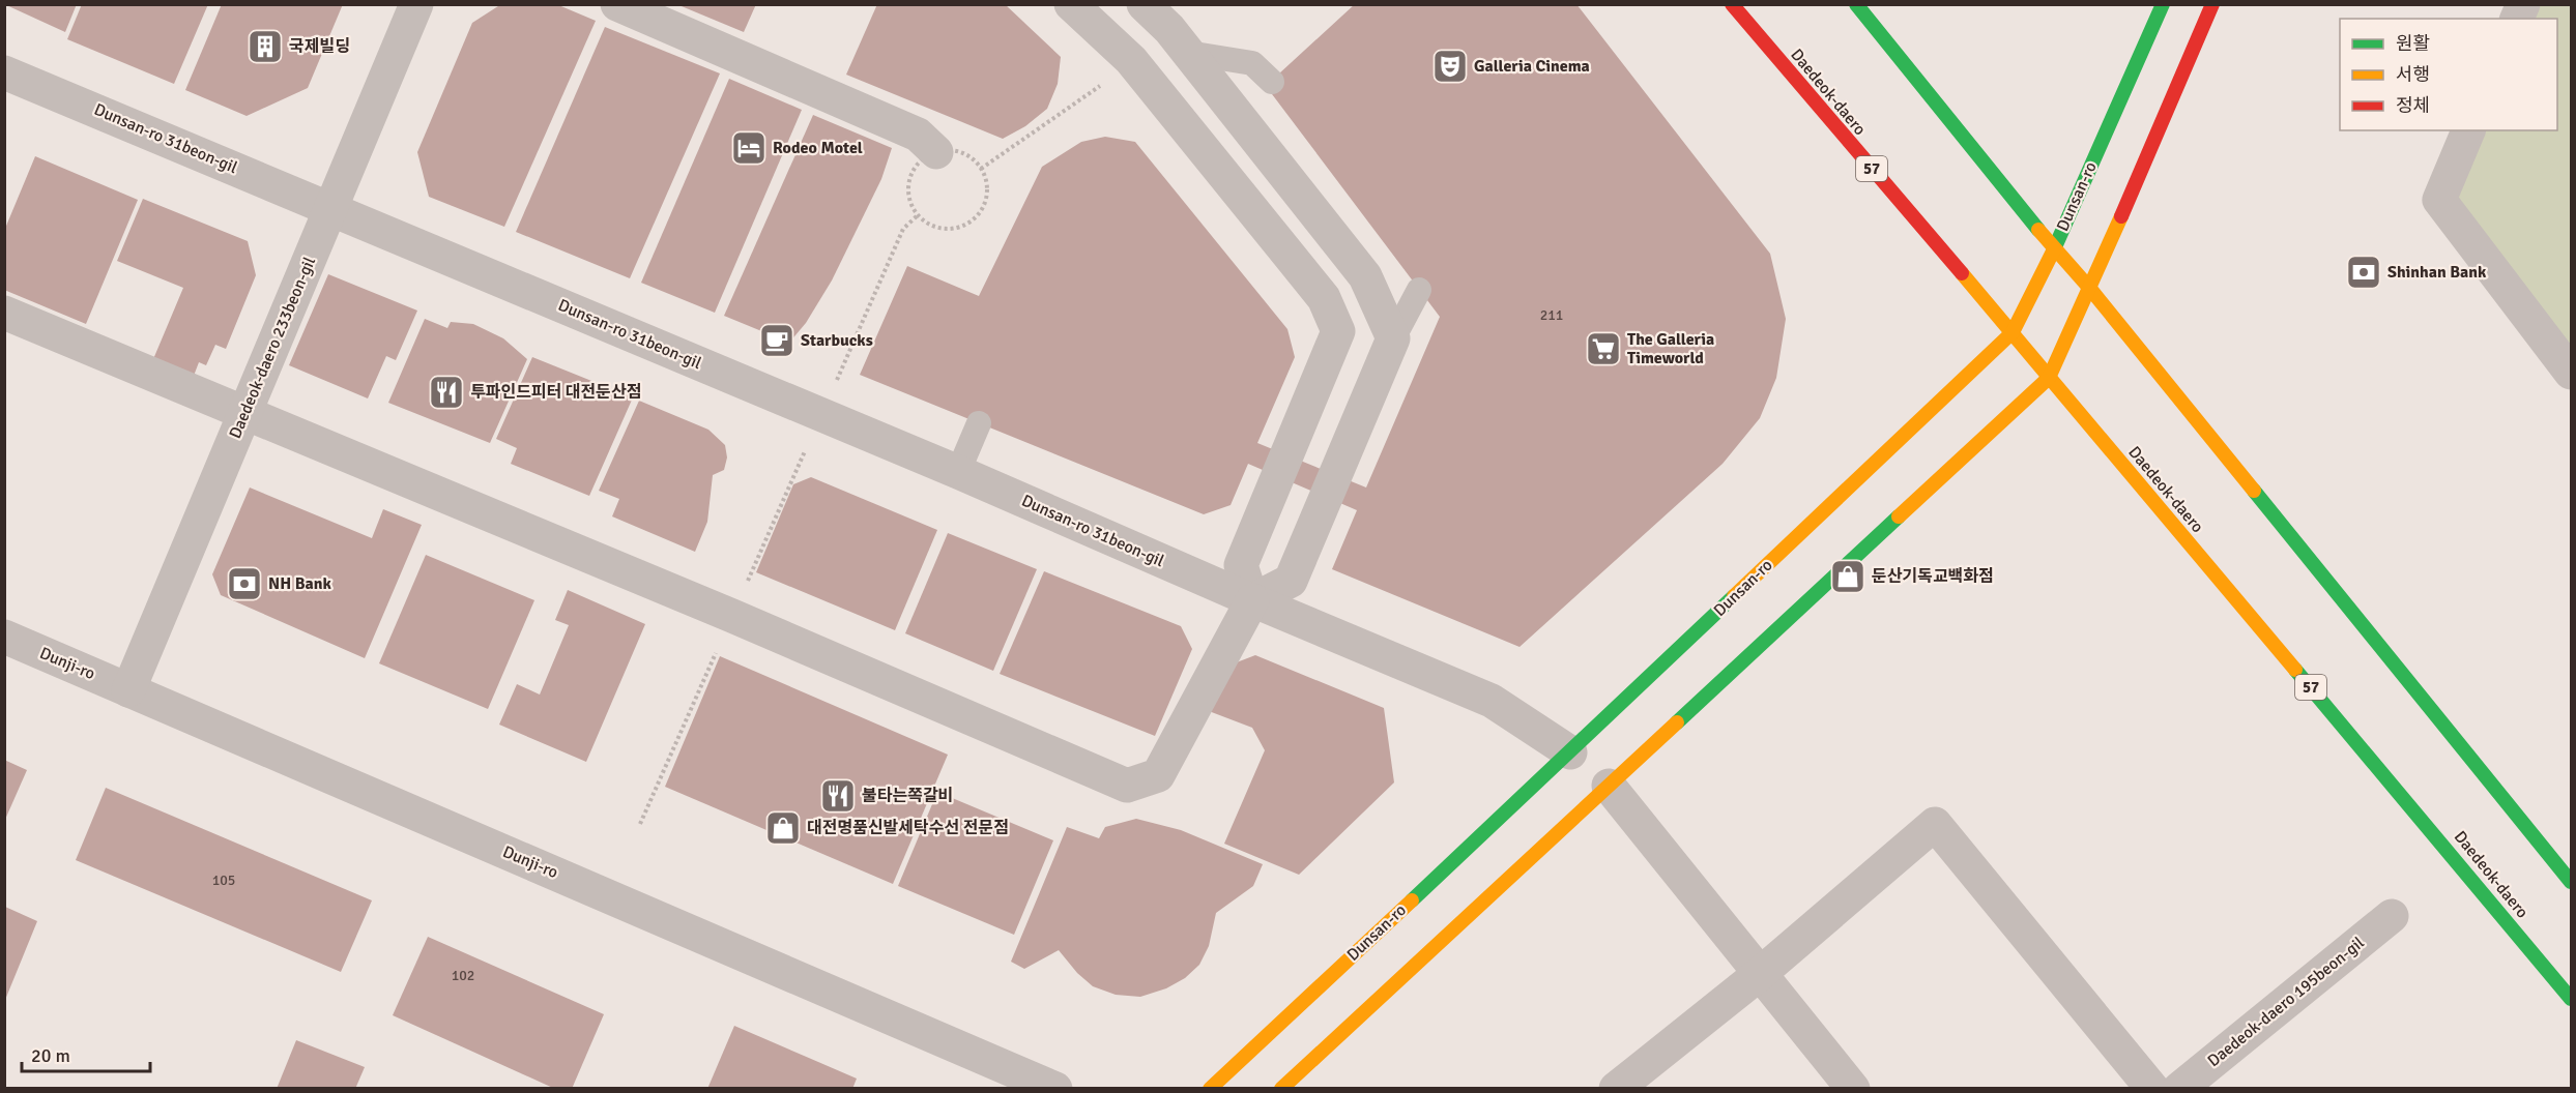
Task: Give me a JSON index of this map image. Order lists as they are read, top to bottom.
{
  "streets": {
    "street": [
      "Daedeok-daero",
      "Dunsan-ro 31beon-gil",
      "57",
      "Dunsan-ro",
      "Daedeok-daero 233beon-gil",
      "Dunji-ro",
      "Daedeok-daero 195beon-gil"
    ]
  },
  "crossings": [
    ["Daedeok-daero", "Dunsan-ro"],
    ["Dunsan-ro 31beon-gil", "Dunsan-ro"],
    ["Dunsan-ro 31beon-gil", "Daedeok-daero 233beon-gil"],
    ["Daedeok-daero 233beon-gil", "Dunji-ro"]
  ],
  "places": {
    "building": ["국제빌딩"],
    "theatre": ["Galleria Cinema"],
    "hotel": ["Rodeo Motel"],
    "bank": ["Shinhan Bank", "NH Bank"],
    "cafe": ["Starbucks"],
    "supermarket": ["The Galleria Timeworld"],
    "restaurant": ["투파인드피터 대전둔산점", "불타는쪽갈비"],
    "shop": ["둔산기독교백화점", "대전명품신발세탁수선 전문점"]
  },
  "house_numbers": ["211", "105", "102"],
  "legend": ["원활", "서행", "정체"],
  "scale_bar": "20 m"
}
